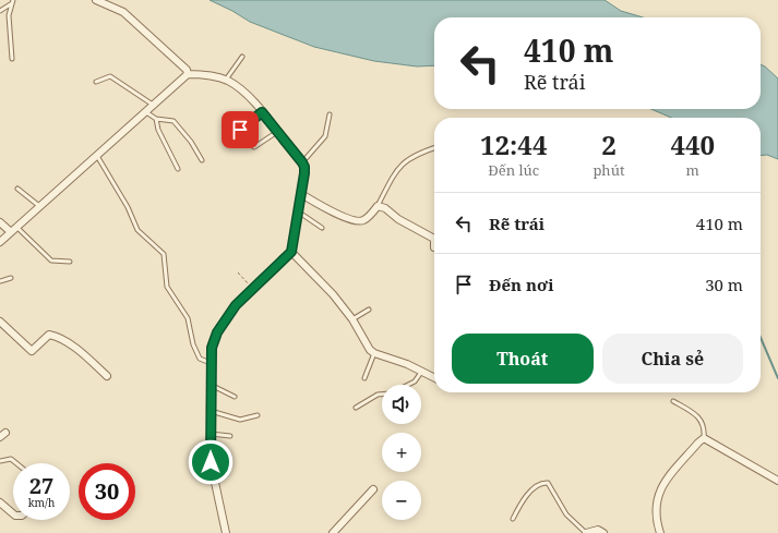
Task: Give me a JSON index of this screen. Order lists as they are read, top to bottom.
{
  "page": {
    "turn": ["410 m", "Rẽ trái"],
    "eta": [
      "12:44",
      "Đến lúc",
      "2",
      "phút",
      "440",
      "m"
    ],
    "list": [
      {
        "name": "Rẽ trái",
        "value": "410 m"
      },
      {
        "name": "Đến nơi",
        "value": "30 m"
      }
    ],
    "buttons": ["Thoát", "Chia sẻ"],
    "map_buttons": ["+", "−"],
    "speed": "27 km/h",
    "limit": "30"
  }
}
